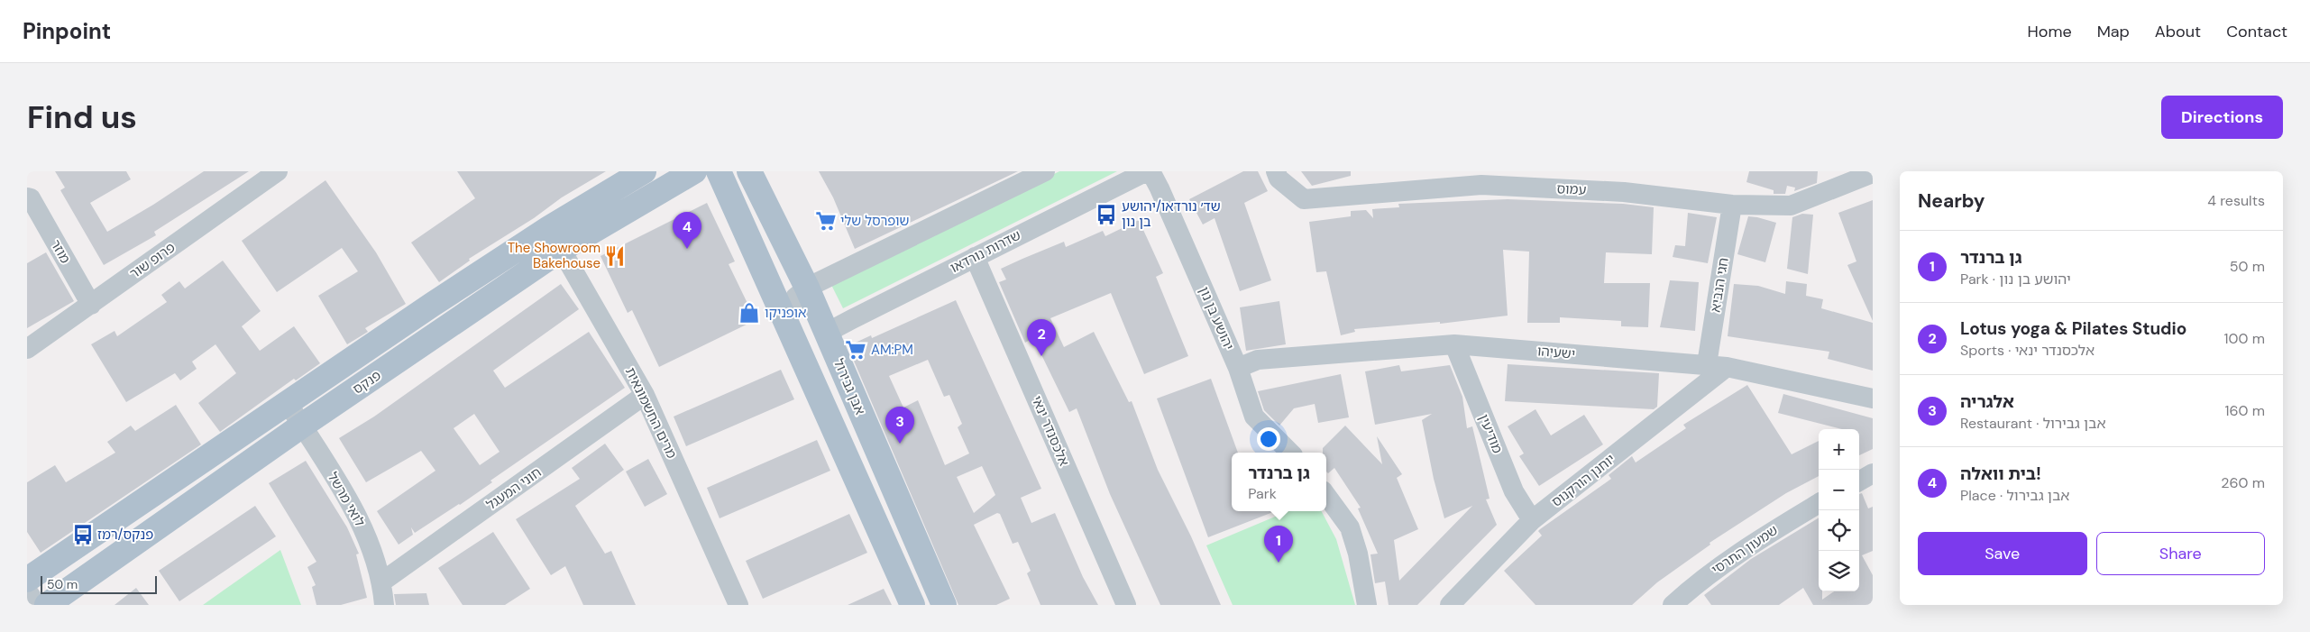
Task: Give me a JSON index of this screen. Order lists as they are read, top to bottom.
{
  "streets": {
    "main road": ["פנקס", "אבן גבירול"],
    "street": [
      "עמוס",
      "מוזר",
      "שדרות נורדאו",
      "פרופ שור",
      "חגי הנביא",
      "יהושע בן נון",
      "ישעיהו",
      "מרים החשמונאית",
      "אלכסנדר ינאי",
      "מודיעין",
      "יוחנן הורקנוס",
      "חוני המעגל",
      "לואי מרשל",
      "שמעון התרסי"
    ]
  },
  "crossings": [
    ["עמוס", "חגי הנביא"],
    ["מוזר", "פרופ שור"],
    ["שדרות נורדאו", "יהושע בן נון"],
    ["שדרות נורדאו", "אבן גבירול"],
    ["שדרות נורדאו", "אלכסנדר ינאי"],
    ["חגי הנביא", "ישעיהו"],
    ["יהושע בן נון", "ישעיהו"],
    ["ישעיהו", "מודיעין"],
    ["ישעיהו", "יוחנן הורקנוס"],
    ["פנקס", "מרים החשמונאית"],
    ["פנקס", "לואי מרשל"],
    ["מרים החשמונאית", "חוני המעגל"],
    ["מודיעין", "יוחנן הורקנוס"],
    ["חוני המעגל", "לואי מרשל"]
  ],
  "places": {
    "bus stop": ["שד׳ נורדאו/יהושע בן נון", "פנקס/רמז"],
    "supermarket": ["שופרסל שלי", "AM:PM"],
    "restaurant": ["The Showroom Bakehouse"],
    "shop": ["אופניקו"]
  },
  "scale_bar": "50 m",
  "page": {
    "header": "Pinpoint",
    "nav": [
      "Home",
      "Map",
      "About",
      "Contact"
    ],
    "buttons": [
      "Directions",
      ["Save", "Share"]
    ],
    "title": "Find us",
    "heading": ["Nearby", "4 results"],
    "pins": [
      "4",
      "2",
      "3",
      "1"
    ],
    "list": [
      {
        "mark": "1",
        "name": "גן ברנדר",
        "note": "Park · יהושע בן נון",
        "value": "50 m"
      },
      {
        "mark": "2",
        "name": "Lotus yoga & Pilates Studio",
        "note": "Sports · אלכסנדר ינאי",
        "value": "100 m"
      },
      {
        "mark": "3",
        "name": "אלגריה",
        "note": "Restaurant · אבן גבירול",
        "value": "160 m"
      },
      {
        "mark": "4",
        "name": "בית וואלה!",
        "note": "Place · אבן גבירול",
        "value": "260 m"
      }
    ],
    "map_buttons": ["+", "−"],
    "popup": ["גן ברנדר", "Park"],
    "scale": "50 m"
  }
}
